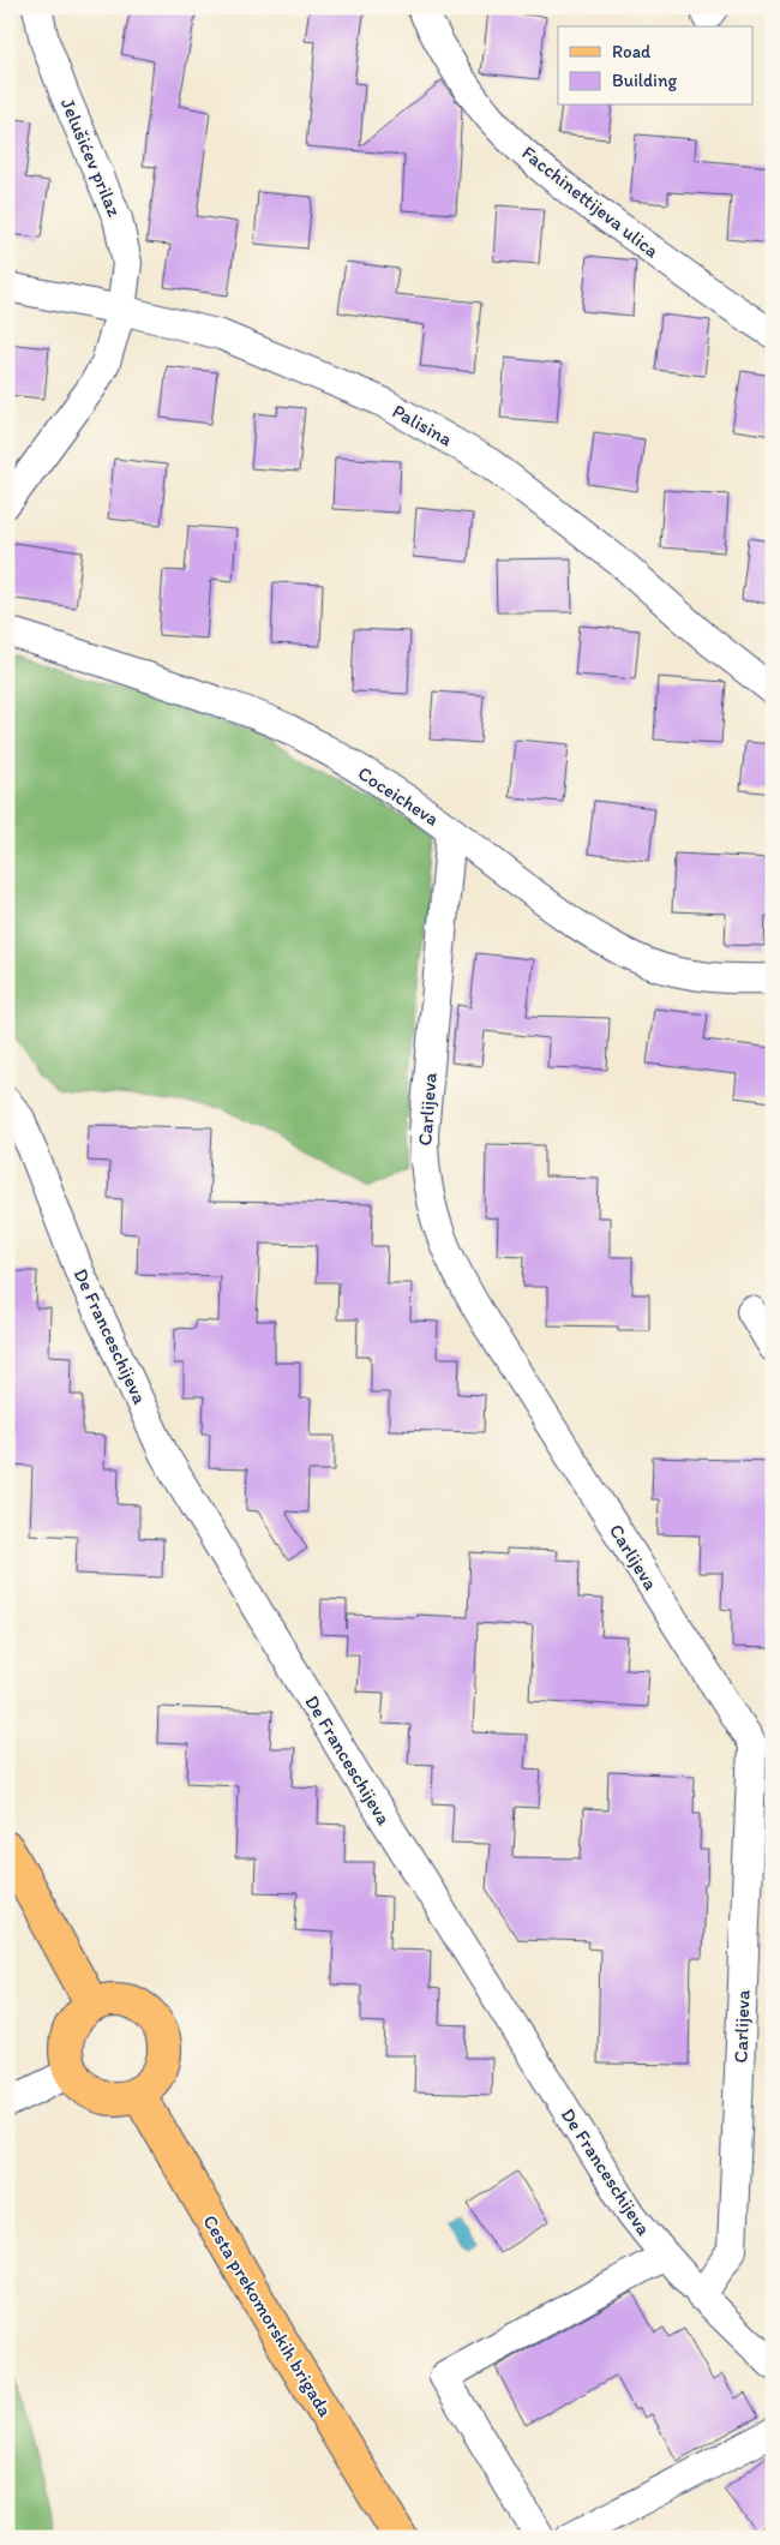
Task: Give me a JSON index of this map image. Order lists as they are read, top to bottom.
{
  "streets": {
    "main road": ["Cesta prekomorskih brigada"],
    "street": [
      "Jelušićev prilaz",
      "Facchinettijeva ulica",
      "Palisina",
      "Coceicheva",
      "Carlijeva",
      "De Franceschijeva"
    ]
  },
  "crossings": [
    ["Jelušićev prilaz", "Palisina"],
    ["Coceicheva", "Carlijeva"],
    ["Carlijeva", "De Franceschijeva"]
  ],
  "legend": ["Road", "Building"]
}
